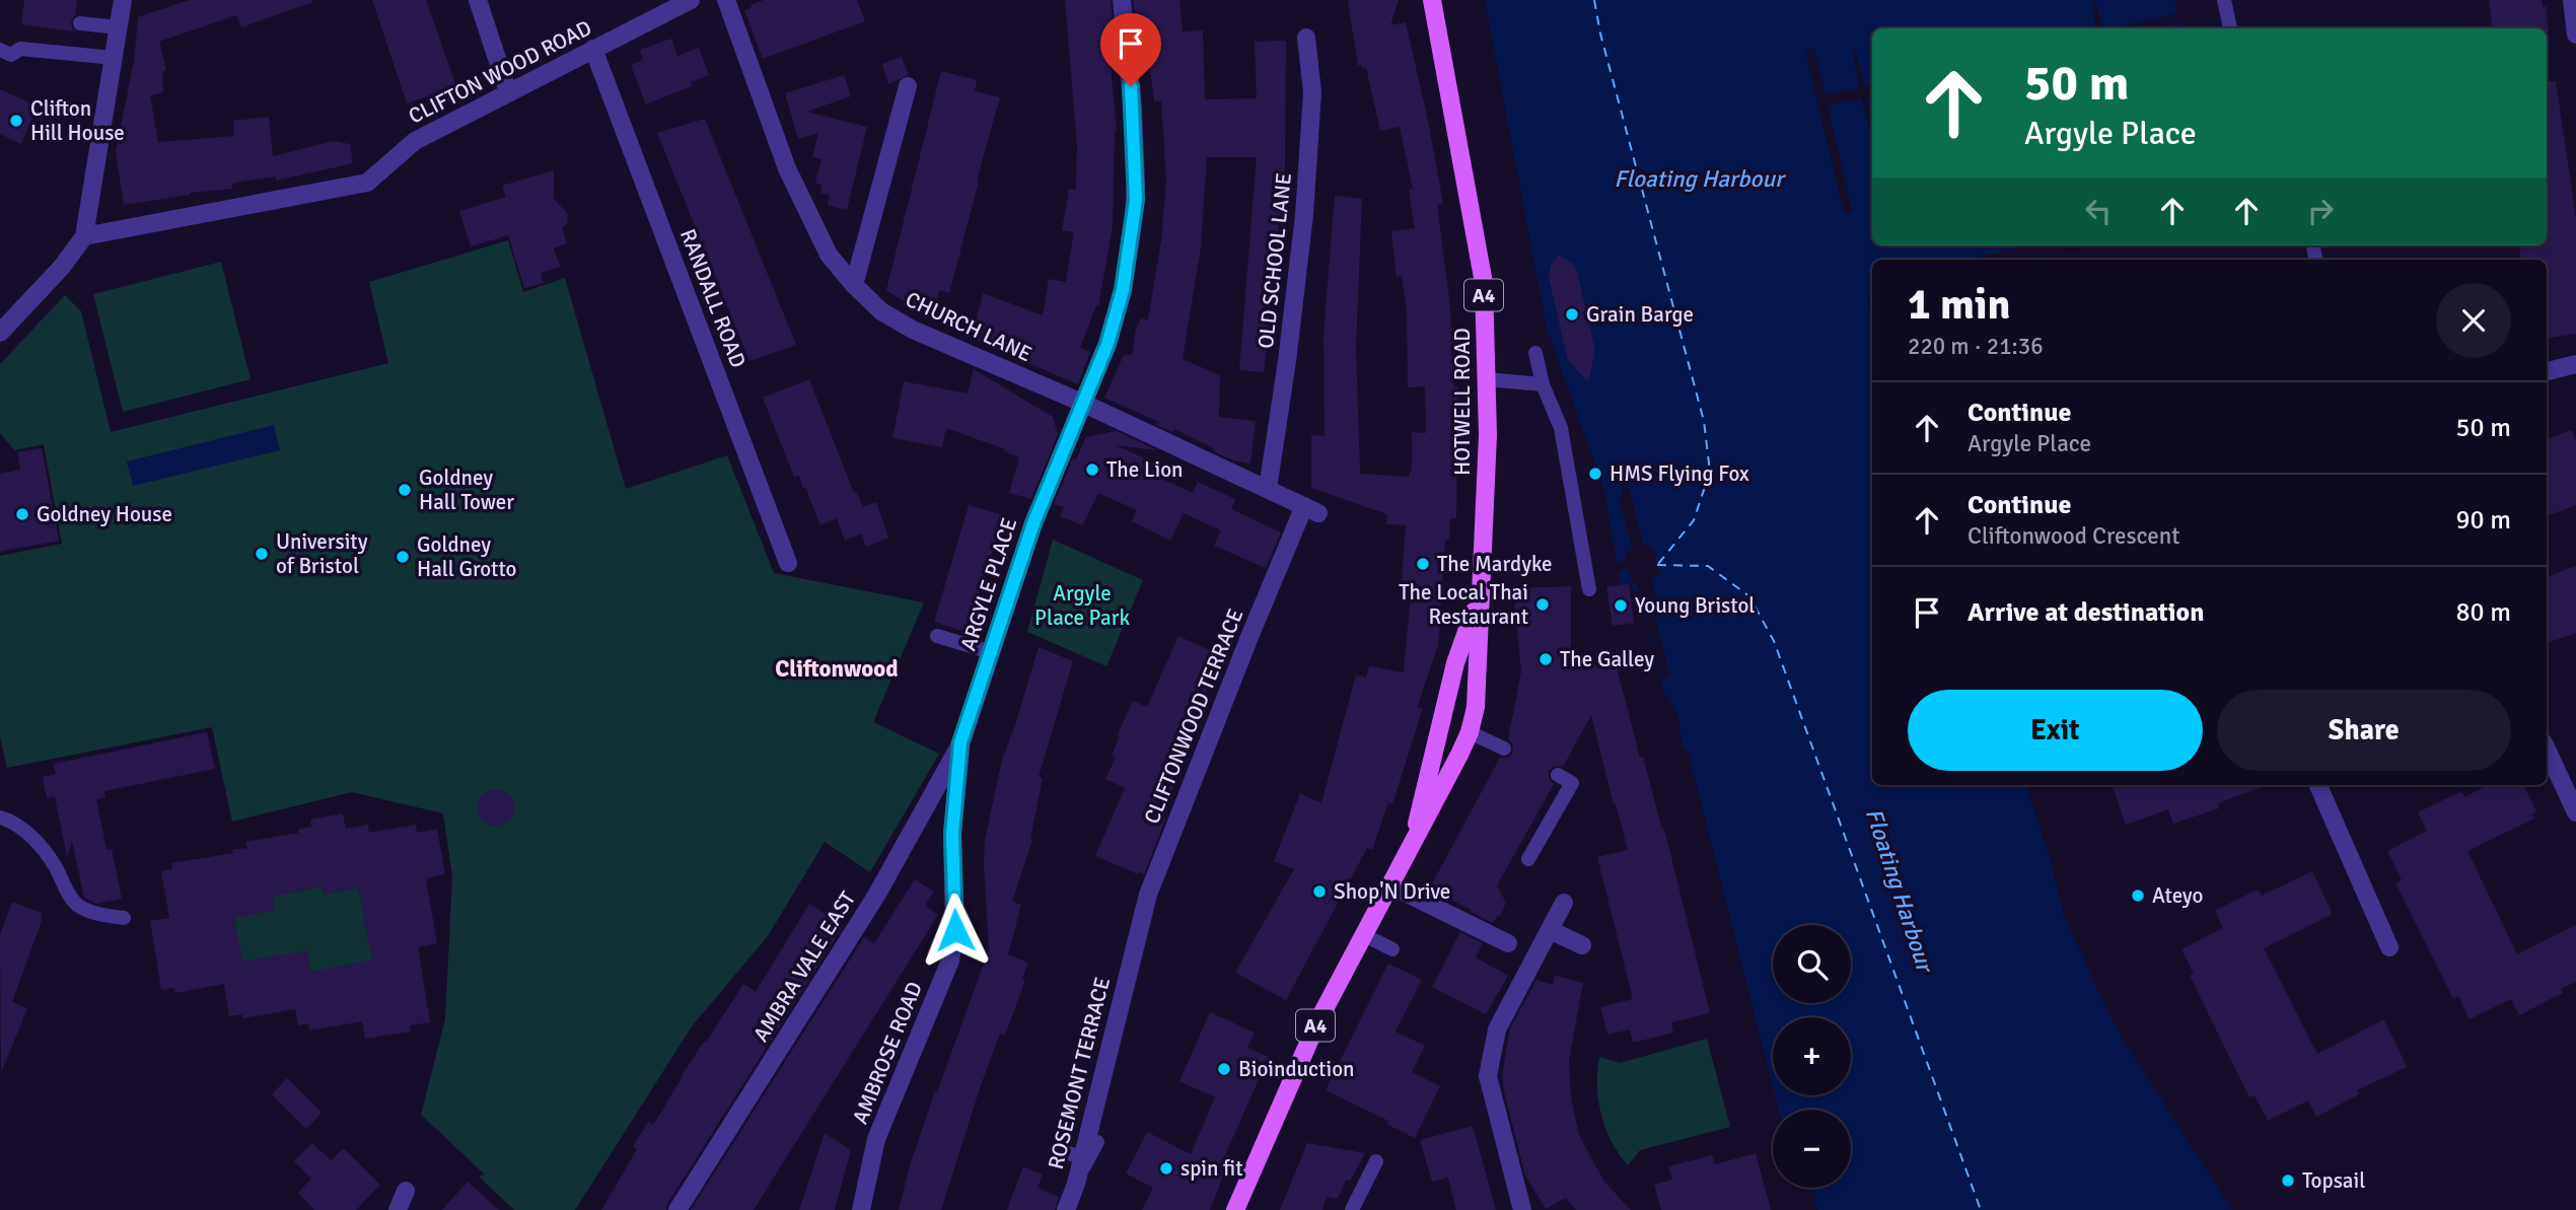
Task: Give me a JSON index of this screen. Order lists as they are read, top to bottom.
{
  "streets": {
    "main road": ["A4", "HOTWELL ROAD"],
    "street": [
      "CLIFTON WOOD ROAD",
      "OLD SCHOOL LANE",
      "RANDALL ROAD",
      "CHURCH LANE",
      "ARGYLE PLACE",
      "CLIFTONWOOD TERRACE",
      "AMBRA VALE EAST",
      "AMBROSE ROAD",
      "ROSEMONT TERRACE"
    ]
  },
  "crossings": [
    ["CLIFTON WOOD ROAD", "RANDALL ROAD"],
    ["OLD SCHOOL LANE", "CHURCH LANE"],
    ["CHURCH LANE", "ARGYLE PLACE"],
    ["CHURCH LANE", "CLIFTONWOOD TERRACE"],
    ["ARGYLE PLACE", "AMBRA VALE EAST"],
    ["ARGYLE PLACE", "AMBROSE ROAD"],
    ["CLIFTONWOOD TERRACE", "ROSEMONT TERRACE"],
    ["AMBRA VALE EAST", "AMBROSE ROAD"]
  ],
  "districts": ["Cliftonwood"],
  "water": ["Floating Harbour"],
  "parks": ["Argyle Place Park"],
  "places": [
    "Clifton Hill House",
    "Grain Barge",
    "The Lion",
    "HMS Flying Fox",
    "Goldney Hall Tower",
    "Goldney House",
    "University of Bristol",
    "Goldney Hall Grotto",
    "The Mardyke",
    "The Local Thai Restaurant",
    "Young Bristol",
    "The Galley",
    "Shop'N Drive",
    "Ateyo",
    "Bioinduction",
    "spin fit",
    "Topsail"
  ],
  "page": {
    "turn": ["50 m", "Argyle Place"],
    "heading": ["1 min", "220 m · 21:36"],
    "list": [
      {
        "name": "Continue",
        "note": "Argyle Place",
        "value": "50 m"
      },
      {
        "name": "Continue",
        "note": "Cliftonwood Crescent",
        "value": "90 m"
      },
      {
        "name": "Arrive at destination",
        "value": "80 m"
      }
    ],
    "buttons": ["Exit", "Share"],
    "map_buttons": ["+", "−"]
  }
}
